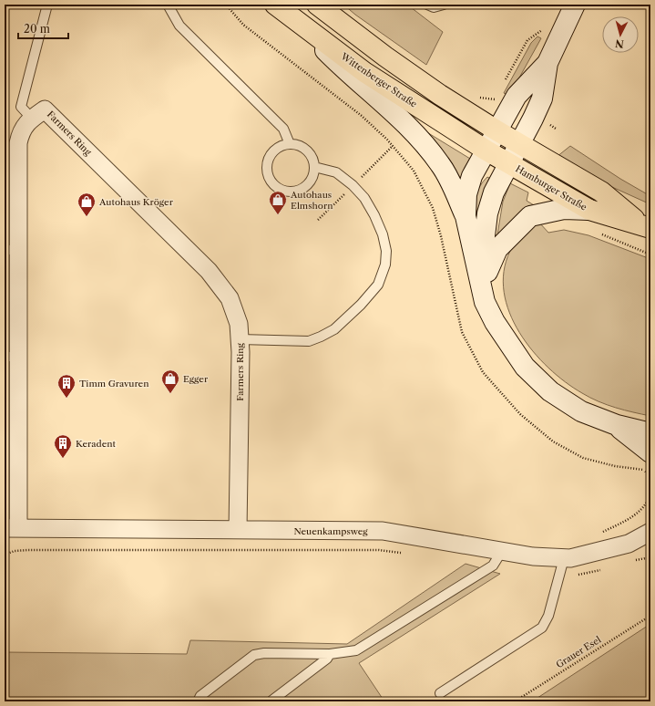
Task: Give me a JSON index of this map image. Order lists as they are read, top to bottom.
{
  "streets": {
    "main road": ["Wittenberger Straße", "Hamburger Straße"],
    "street": ["Farmers Ring", "Neuenkampsweg"],
    "path": ["Grauer Esel"]
  },
  "crossings": [
    ["Wittenberger Straße", "Hamburger Straße"],
    ["Farmers Ring", "Neuenkampsweg"]
  ],
  "places": {
    "shop": ["Autohaus Elmshorn", "Autohaus Kröger", "Egger"],
    "building": ["Timm Gravuren", "Keradent"]
  },
  "scale_bar": "20 m",
  "north": "bottom"
}
